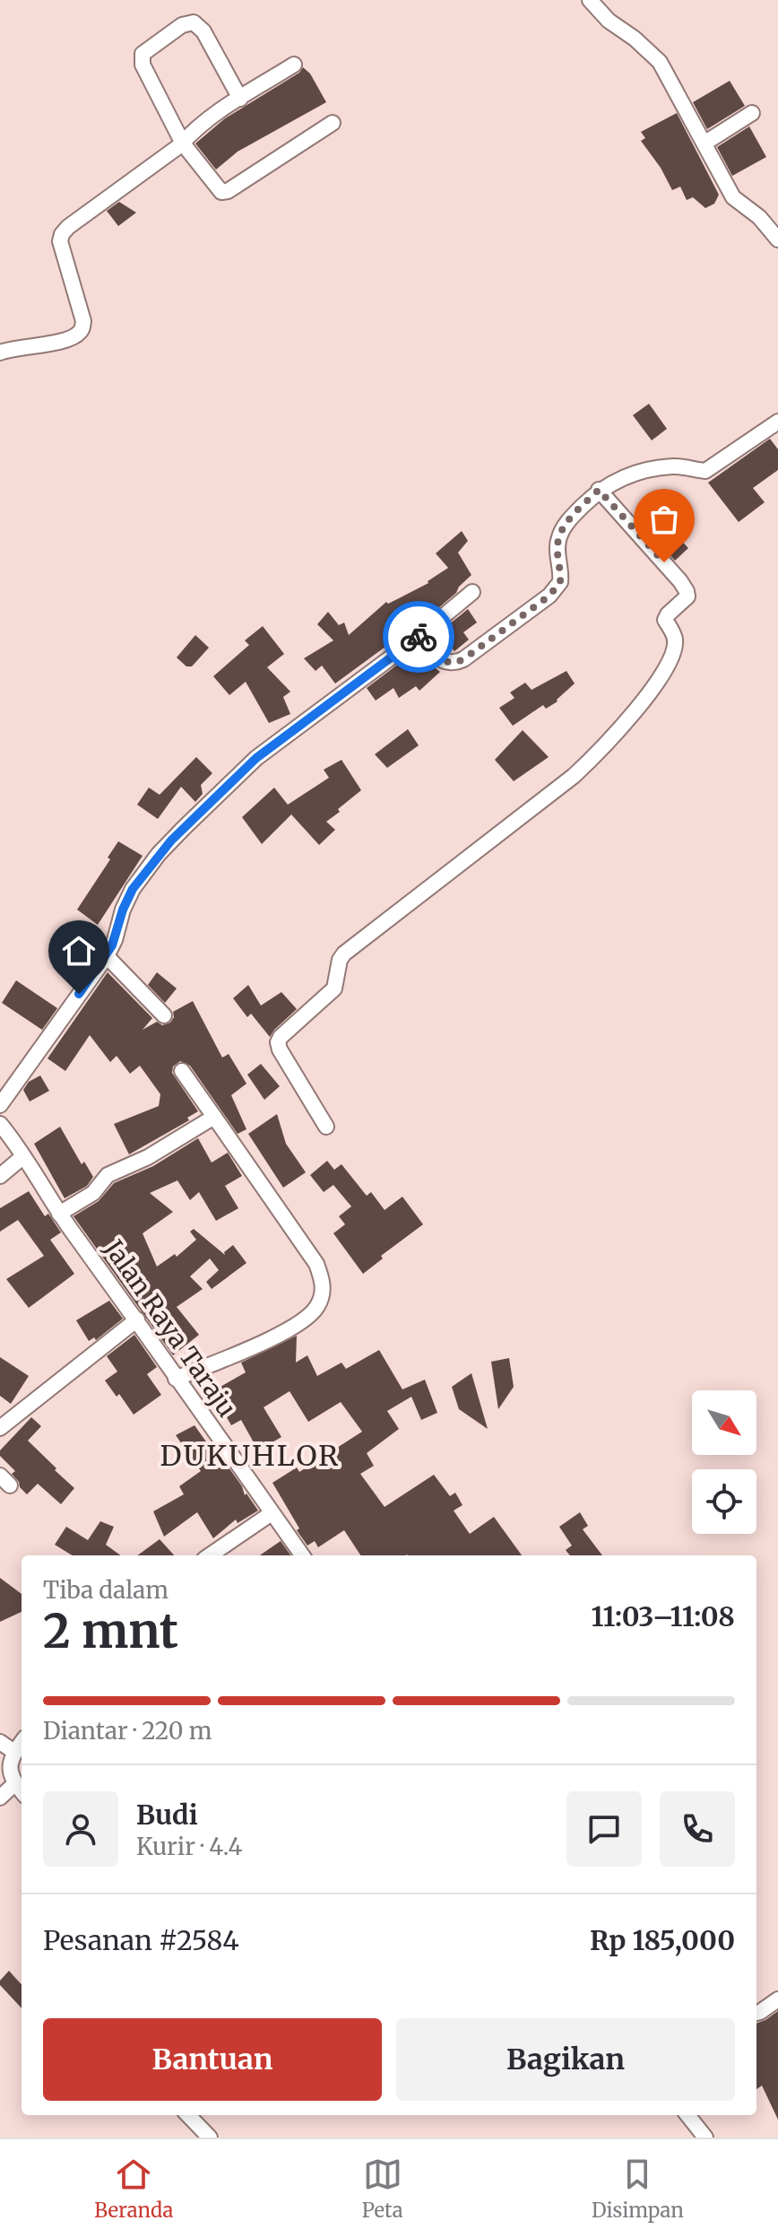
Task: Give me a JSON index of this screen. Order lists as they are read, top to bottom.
{
  "streets": {
    "street": ["Jalan Raya Taraju"]
  },
  "districts": ["DUKUHLOR"],
  "north": "bottom right",
  "page": {
    "heading": ["2 mnt", "Tiba dalam", "11:03–11:08"],
    "panel": [
      "Budi",
      "Kurir · 4.4",
      "Pesanan #2584",
      "Rp 185,000"
    ],
    "bar": "Diantar · 220 m",
    "buttons": ["Bantuan", "Bagikan"],
    "tabs": ["Beranda", "Peta", "Disimpan"]
  }
}
